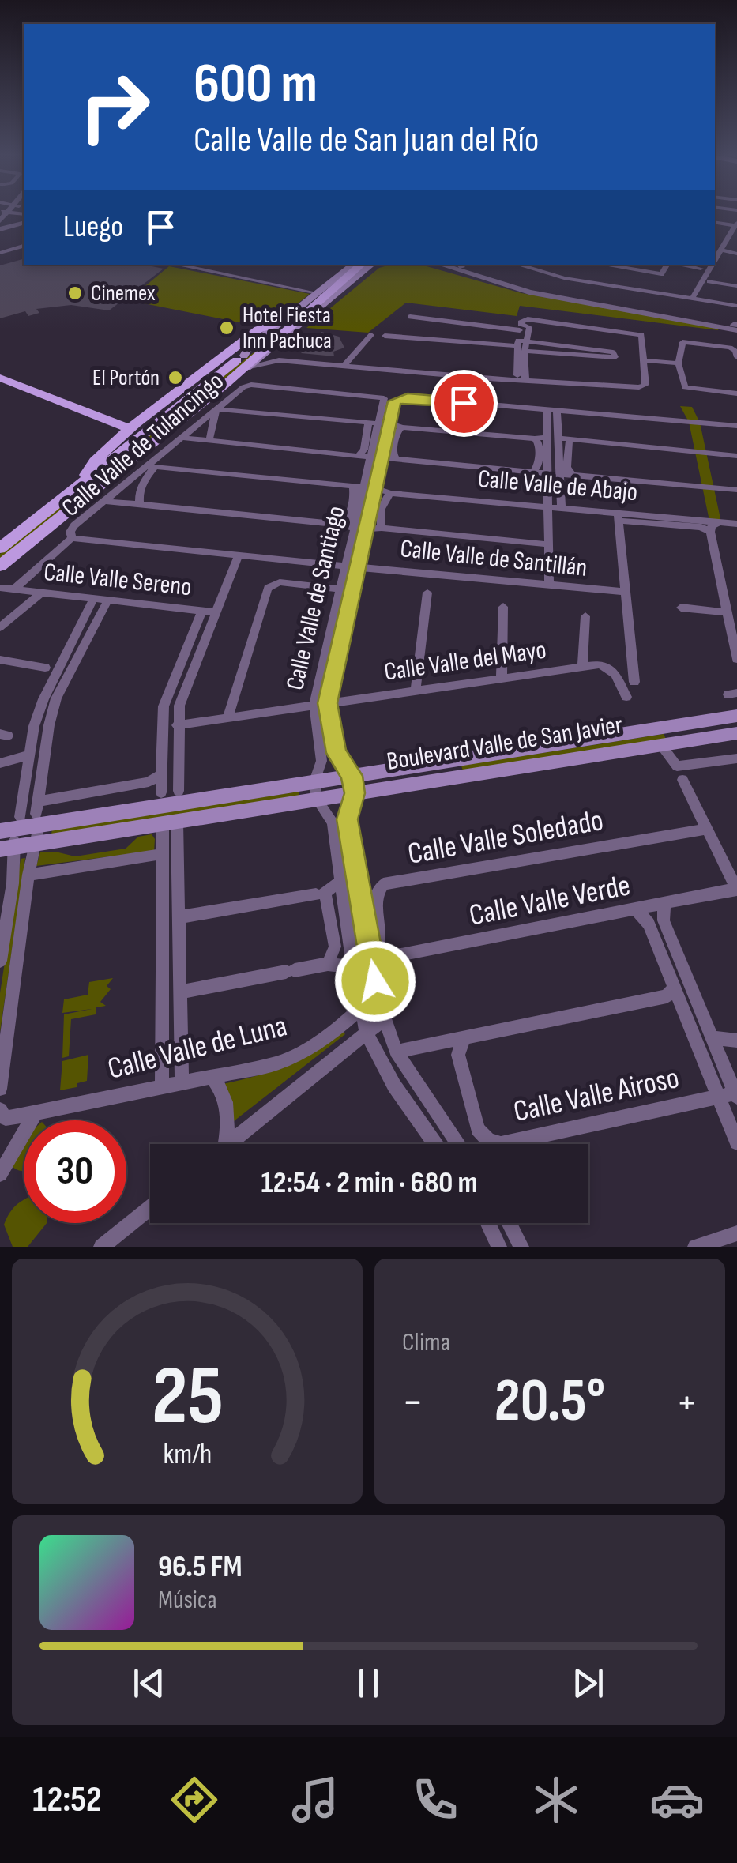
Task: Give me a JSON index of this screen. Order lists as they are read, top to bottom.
{
  "streets": {
    "main road": ["Boulevard Valle de San Javier"],
    "street": [
      "Calle Valle de Tulancingo",
      "Calle Valle de Abajo",
      "Calle Valle de Santillán",
      "Calle Valle Sereno",
      "Calle Valle de Santiago",
      "Calle Valle del Mayo",
      "Calle Valle Soledado",
      "Calle Valle Verde",
      "Calle Valle de Luna",
      "Calle Valle Airoso"
    ]
  },
  "crossings": [
    ["Calle Valle de Tulancingo", "Calle Valle de Santillán"],
    ["Calle Valle de Tulancingo", "Calle Valle Sereno"],
    ["Calle Valle de Tulancingo", "Calle Valle de Santiago"],
    ["Calle Valle de Abajo", "Calle Valle de Santiago"],
    ["Calle Valle de Santillán", "Calle Valle de Santiago"],
    ["Calle Valle de Santiago", "Calle Valle del Mayo"],
    ["Calle Valle de Santiago", "Boulevard Valle de San Javier"],
    ["Calle Valle de Santiago", "Calle Valle Soledado"],
    ["Calle Valle de Santiago", "Calle Valle Verde"],
    ["Calle Valle de Santiago", "Calle Valle de Luna"],
    ["Calle Valle Soledado", "Calle Valle Verde"]
  ],
  "places": ["Cinemex", "Hotel Fiesta Inn Pachuca", "El Portón"],
  "page": {
    "turn": ["600 m", "Calle Valle de San Juan del Río"],
    "then": "Luego",
    "limit": "30",
    "trip": "12:54 · 2 min · 680 m",
    "tile": "Clima",
    "heat": ["−", "20.5°", "+"],
    "song": ["96.5 FM", "Música"],
    "tabs": "12:52",
    "gauge": ["25", "km/h"]
  }
}
